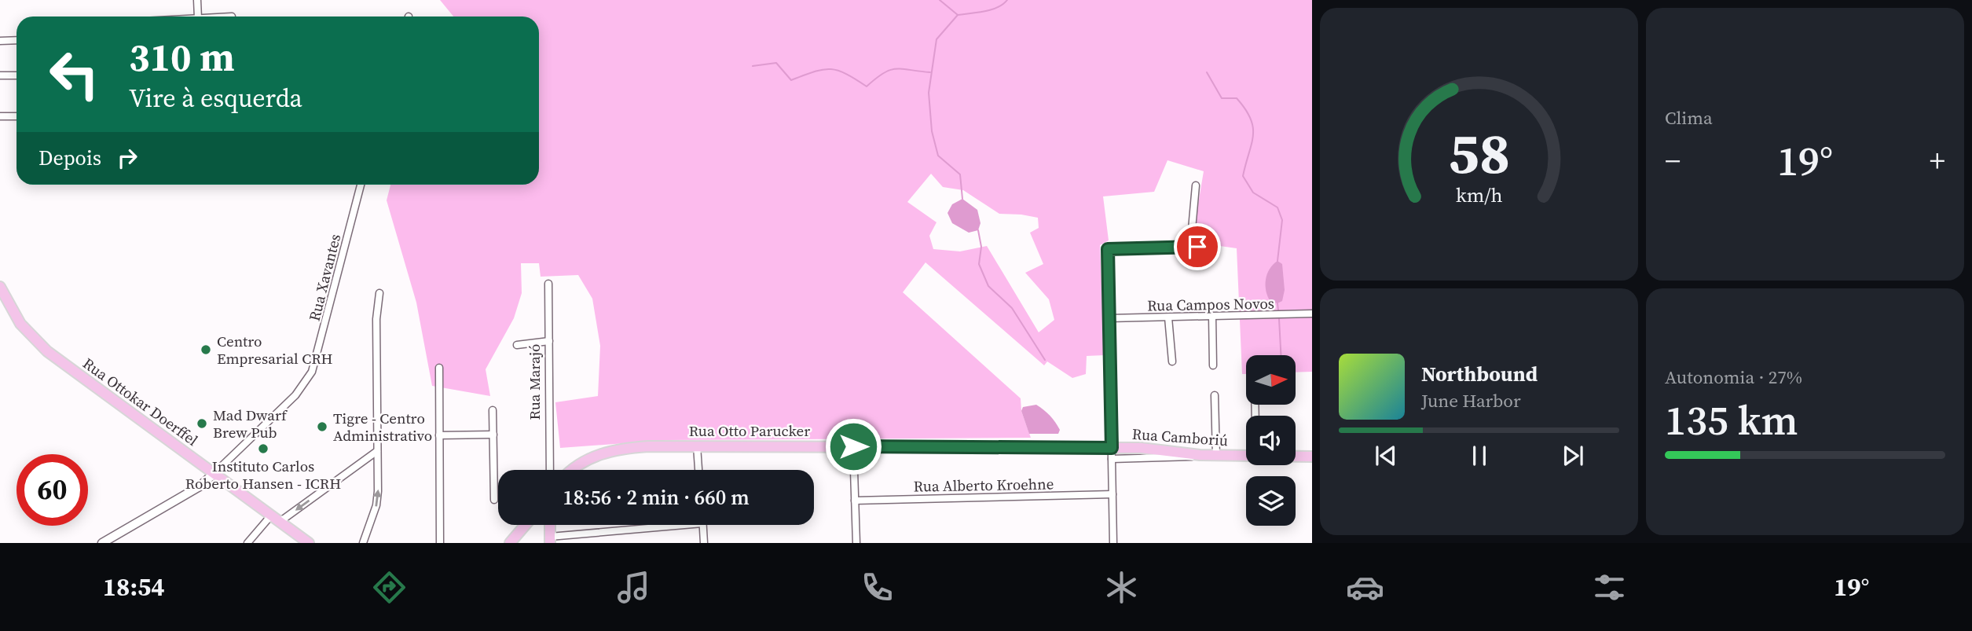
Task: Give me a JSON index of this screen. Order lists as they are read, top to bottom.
{
  "streets": {
    "main road": ["Rua Ottokar Doerffel", "Rua Otto Parucker", "Rua Camboriú"],
    "street": [
      "Rua Xavantes",
      "Rua Campos Novos",
      "Rua Marajó",
      "Rua Alberto Kroehne"
    ]
  },
  "crossings": [
    ["Rua Xavantes", "Rua Ottokar Doerffel"],
    ["Rua Otto Parucker", "Rua Camboriú"]
  ],
  "places": [
    "Centro Empresarial CRH",
    "Mad Dwarf Brew Pub",
    "Tigre - Centro Administrativo",
    "Instituto Carlos Roberto Hansen - ICRH"
  ],
  "north": "right",
  "page": {
    "tile": [
      "Clima",
      ["Autonomia · 27%", "135 km"]
    ],
    "turn": ["310 m", "Vire à esquerda"],
    "then": "Depois",
    "heat": ["−", "19°", "+"],
    "song": ["Northbound", "June Harbor"],
    "limit": "60",
    "trip": "18:56 · 2 min · 660 m",
    "tabs": ["18:54", "19°"],
    "gauge": ["58", "km/h"]
  }
}
